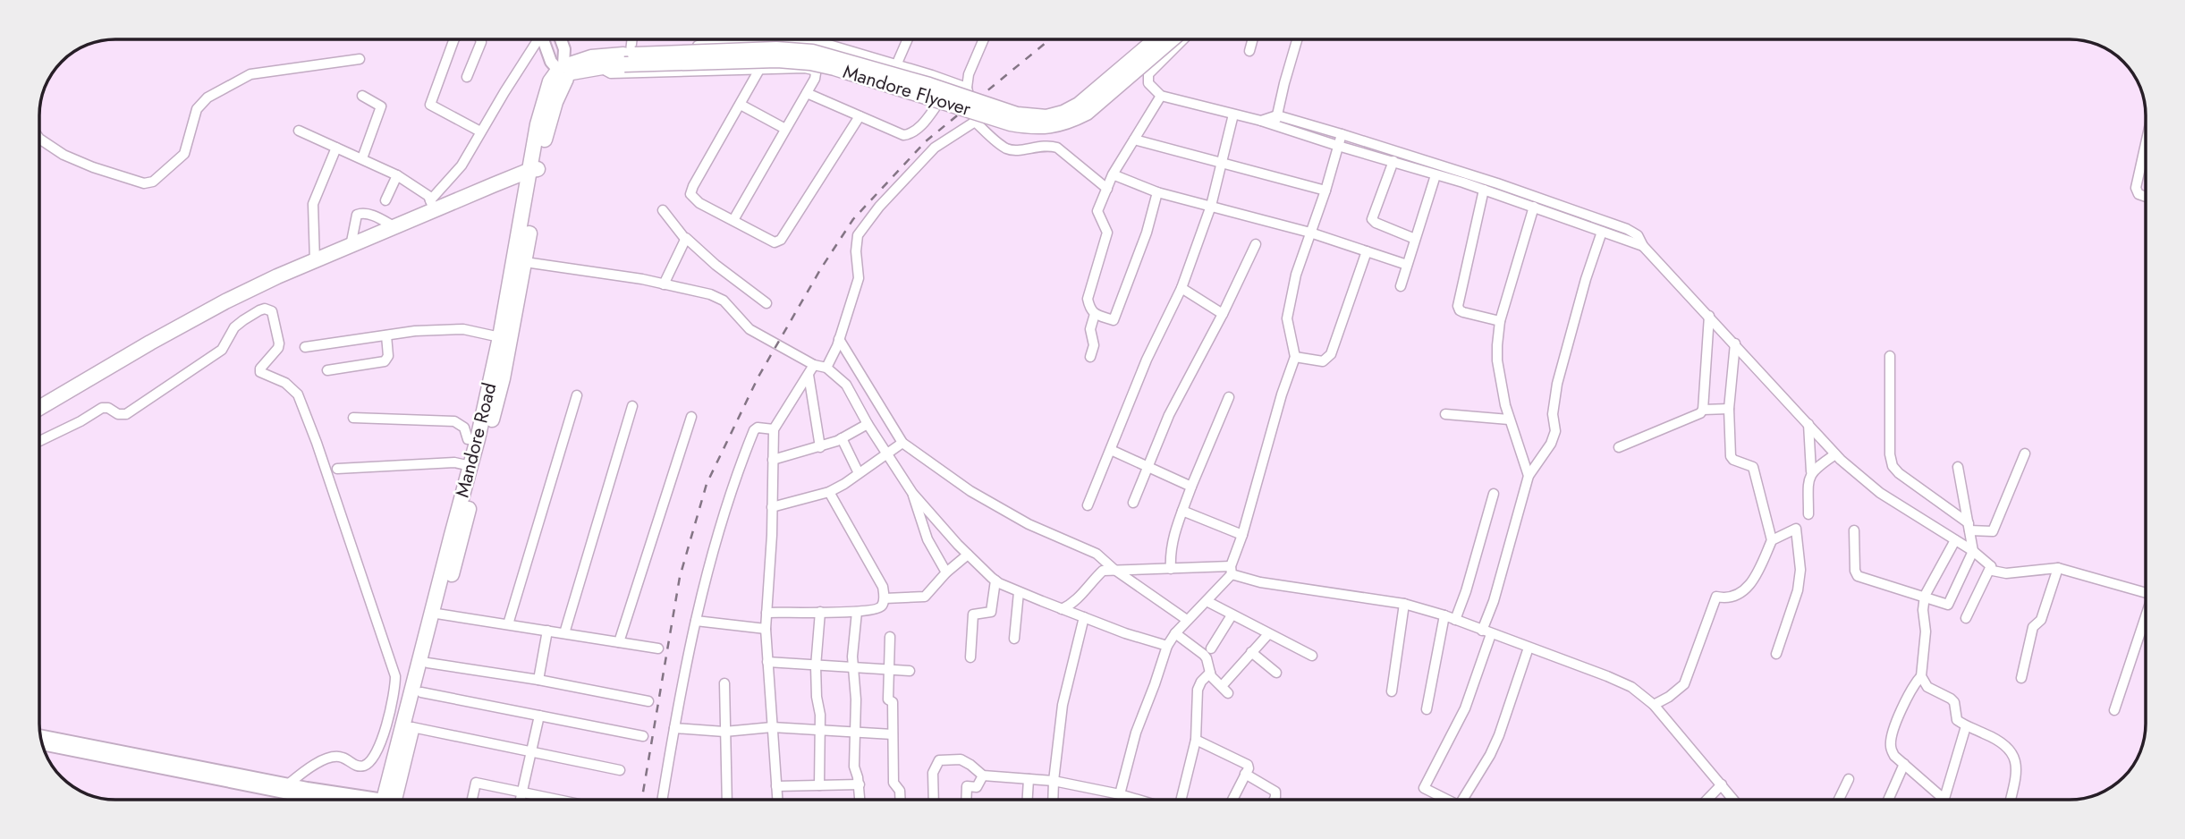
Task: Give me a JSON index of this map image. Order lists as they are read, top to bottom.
{
  "streets": {
    "highway": ["Mandore Flyover", "Mandore Road"]
  }
}
